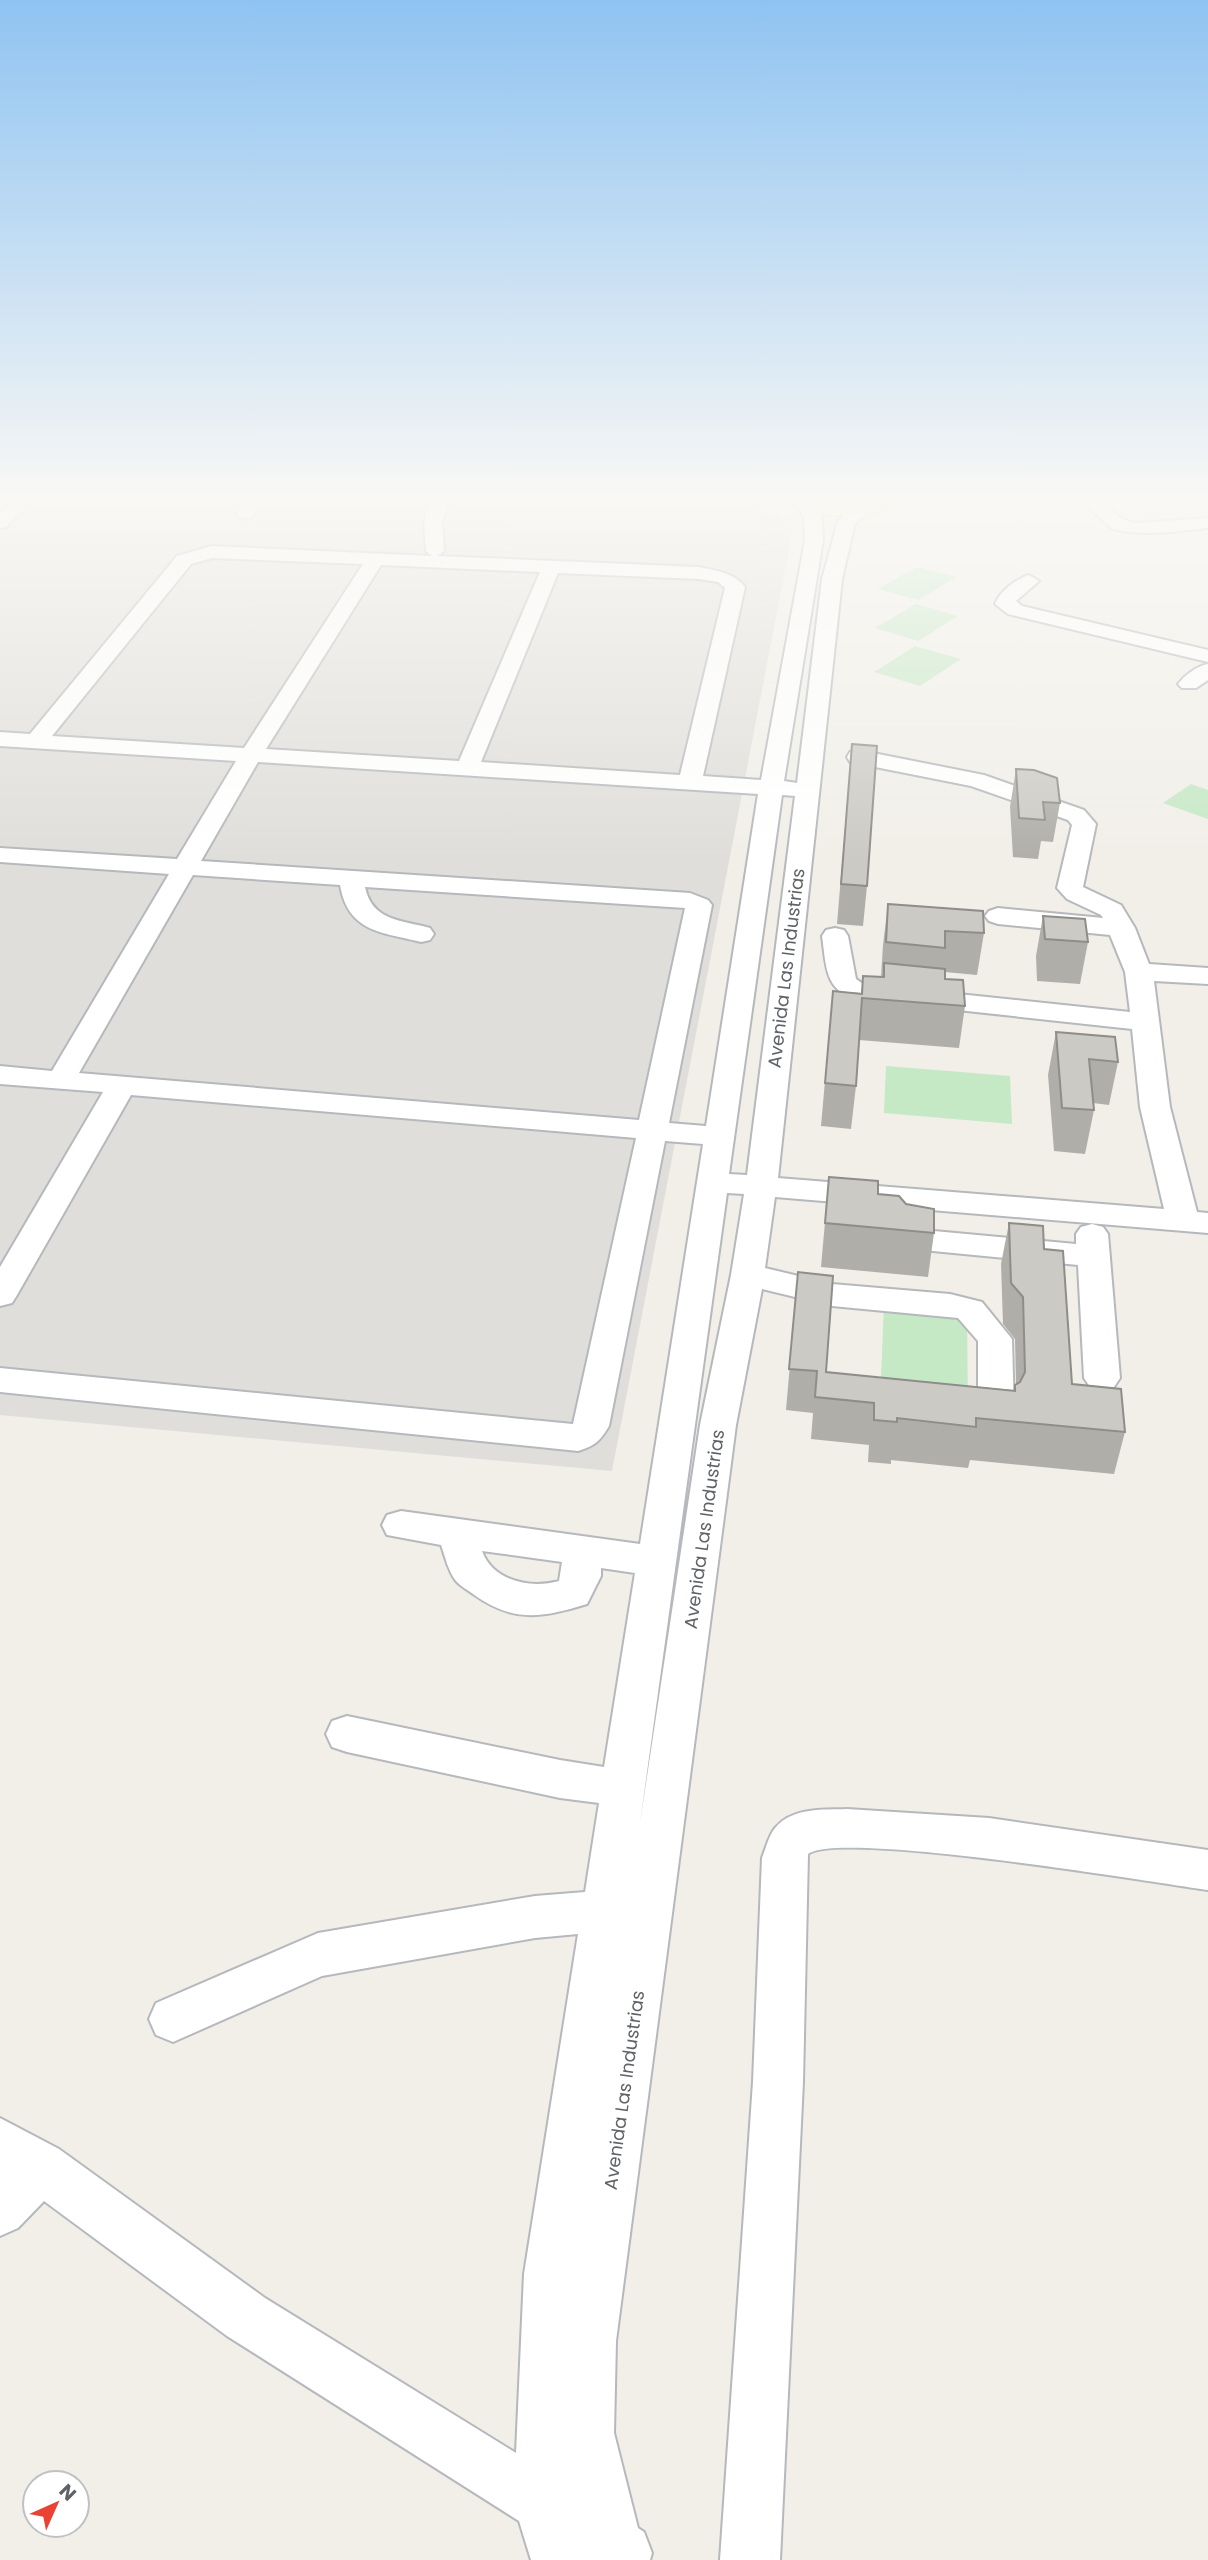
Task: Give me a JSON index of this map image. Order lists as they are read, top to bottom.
{
  "streets": {
    "street": ["Avenida Las Industrias"]
  },
  "north": "top right"
}
